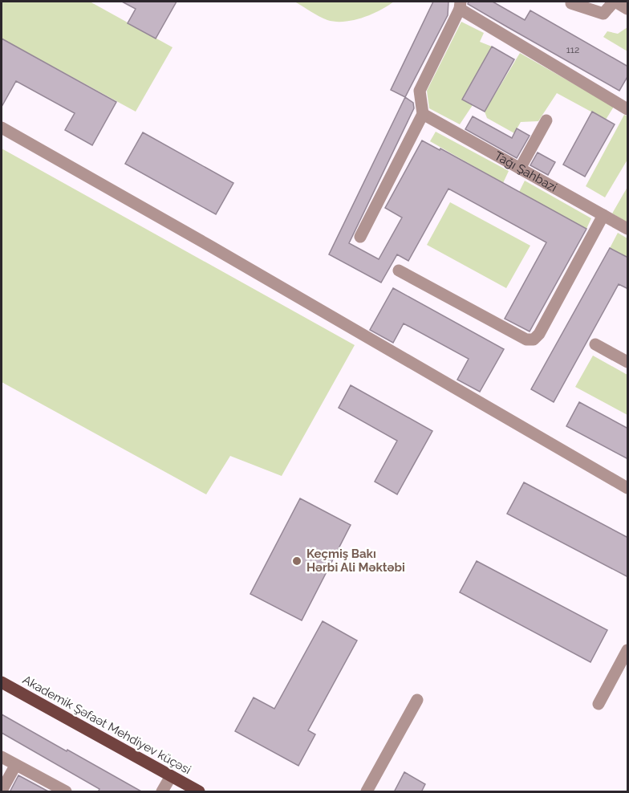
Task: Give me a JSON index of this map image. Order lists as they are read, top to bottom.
{
  "streets": {
    "main road": ["Akademik Şəfaət Mehdiyev küçəsi"],
    "street": ["Tağı Şahbazi"]
  },
  "places": ["Keçmiş Bakı Hərbi Ali Məktəbi"],
  "house_numbers": ["112"]
}
